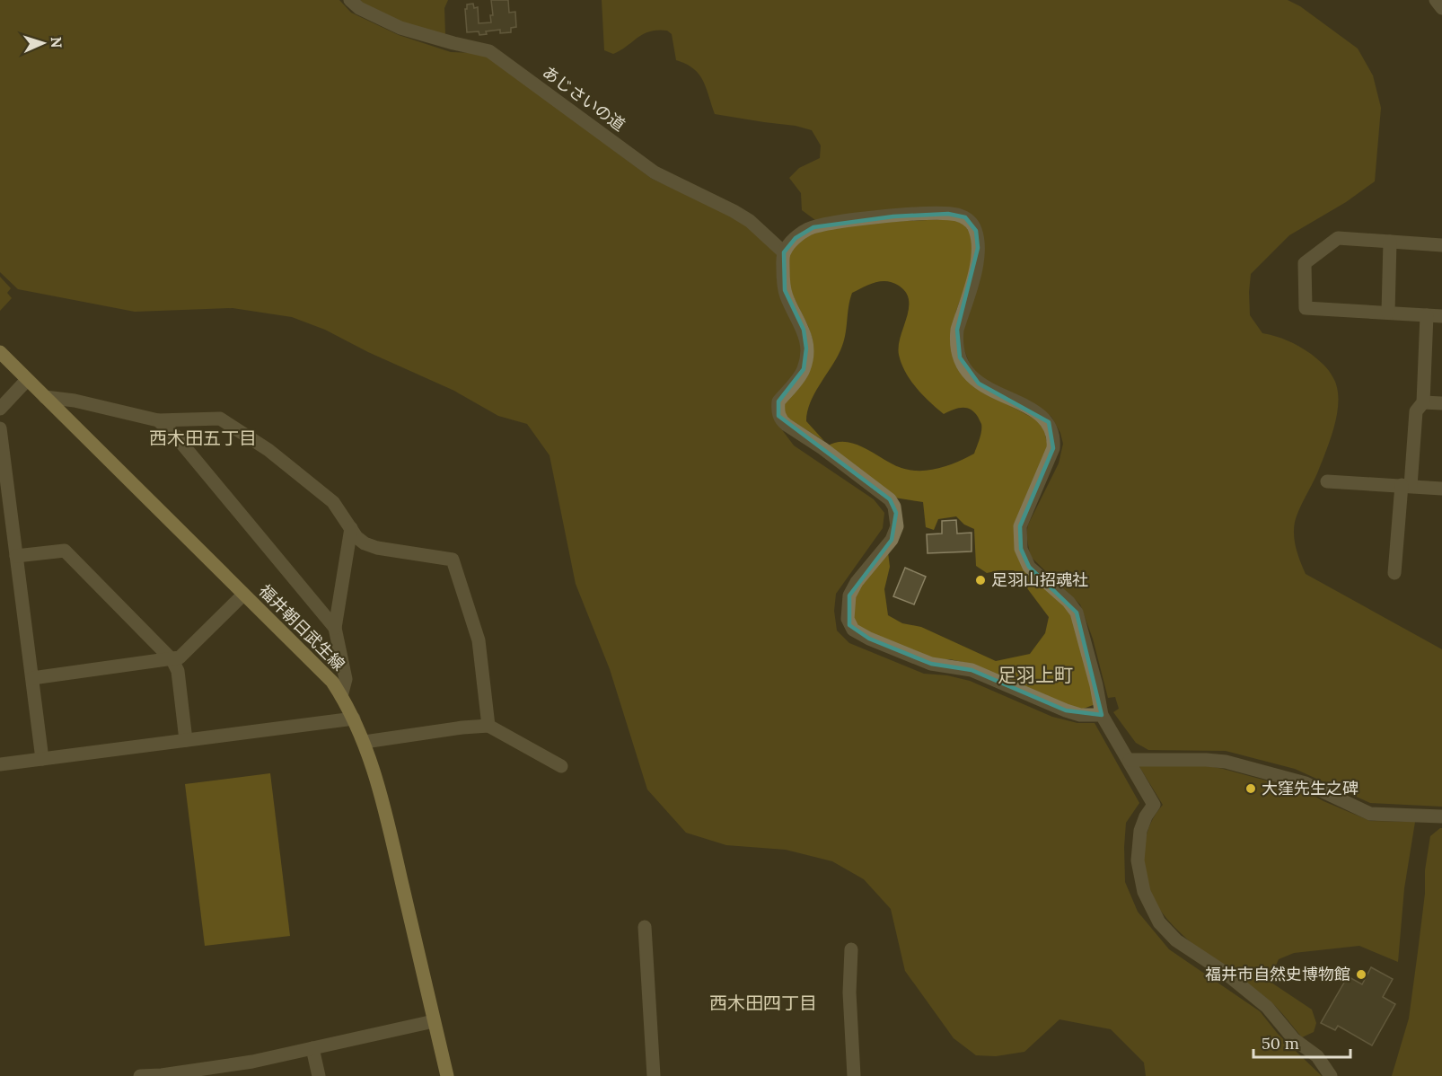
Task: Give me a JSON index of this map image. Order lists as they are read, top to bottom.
{
  "streets": {
    "main road": ["福井朝日武生線"],
    "street": ["あじさいの道"]
  },
  "districts": ["西木田五丁目", "足羽上町", "西木田四丁目"],
  "places": ["足羽山招魂社", "大窪先生之碑", "福井市自然史博物館"],
  "scale_bar": "50 m",
  "north": "right"
}
